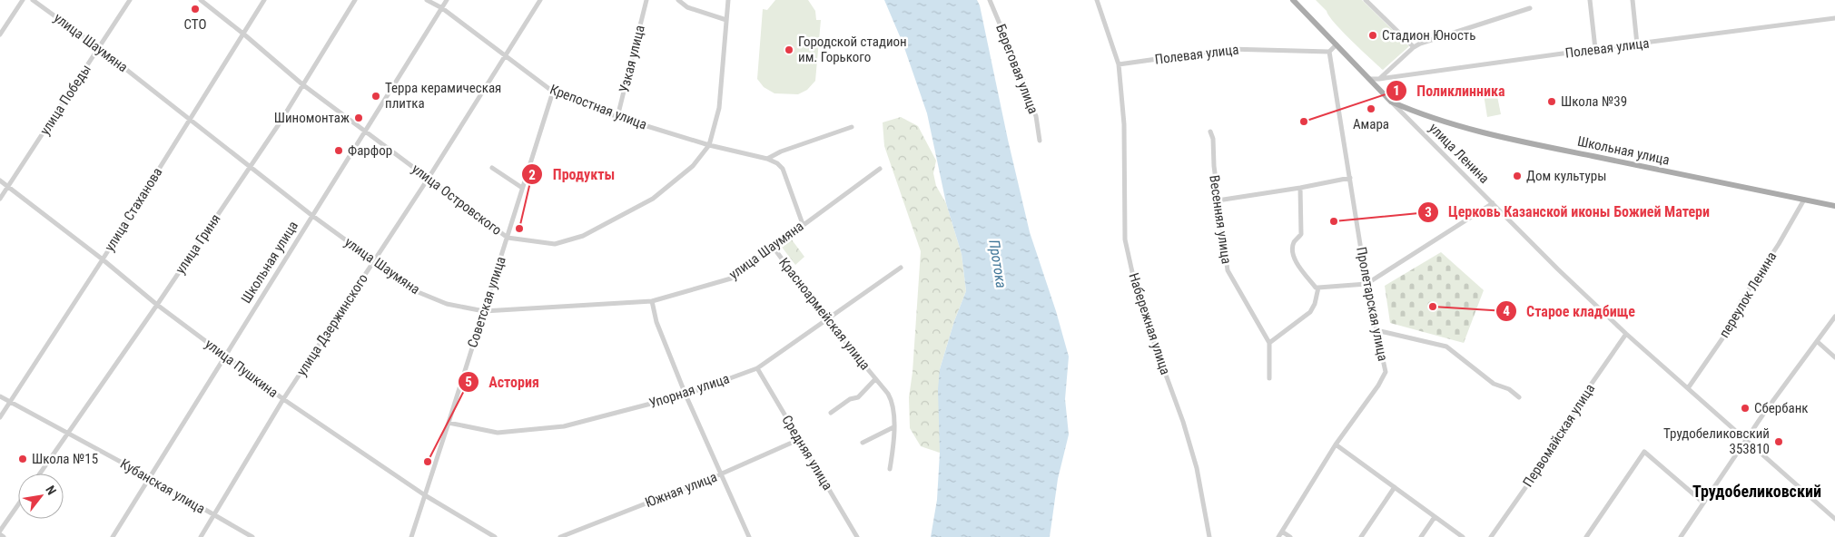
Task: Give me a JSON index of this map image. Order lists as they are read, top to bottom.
{
  "streets": {
    "main road": ["Школьная улица", "улица Ленина"],
    "street": [
      "улица Шаумяна",
      "Полевая улица",
      "Узкая улица",
      "Береговая улица",
      "улица Победы",
      "Крепостная улица",
      "улица Островского",
      "улица Стаханова",
      "Весенняя улица",
      "улица Гриня",
      "переулок Ленина",
      "Советская улица",
      "Пролетарская улица",
      "Красноармейская улица",
      "Набережная улица",
      "улица Дзержинского",
      "улица Пушкина",
      "Упорная улица",
      "Первомайская улица",
      "Средняя улица",
      "Кубанская улица",
      "Южная улица"
    ]
  },
  "crossings": [
    ["улица Шаумяна", "улица Победы"],
    ["улица Шаумяна", "Крепостная улица"],
    ["улица Шаумяна", "Школьная улица"],
    ["улица Шаумяна", "улица Стаханова"],
    ["улица Шаумяна", "улица Гриня"],
    ["улица Шаумяна", "Советская улица"],
    ["улица Шаумяна", "Красноармейская улица"],
    ["улица Шаумяна", "улица Дзержинского"],
    ["Полевая улица", "улица Ленина"],
    ["Полевая улица", "Пролетарская улица"],
    ["Полевая улица", "Набережная улица"],
    ["Узкая улица", "Крепостная улица"],
    ["улица Победы", "улица Пушкина"],
    ["Крепостная улица", "Школьная улица"],
    ["Крепостная улица", "улица Островского"],
    ["Крепостная улица", "Советская улица"],
    ["Крепостная улица", "улица Дзержинского"],
    ["Школьная улица", "улица Ленина"],
    ["Школьная улица", "улица Островского"],
    ["Школьная улица", "переулок Ленина"],
    ["Школьная улица", "улица Пушкина"],
    ["Школьная улица", "Кубанская улица"],
    ["улица Ленина", "переулок Ленина"],
    ["улица Ленина", "Первомайская улица"],
    ["улица Островского", "улица Стаханова"],
    ["улица Островского", "улица Гриня"],
    ["улица Островского", "Советская улица"],
    ["улица Островского", "улица Дзержинского"],
    ["улица Стаханова", "улица Пушкина"],
    ["улица Стаханова", "Кубанская улица"],
    ["улица Гриня", "улица Пушкина"],
    ["улица Гриня", "Кубанская улица"],
    ["Советская улица", "улица Пушкина"],
    ["Советская улица", "Упорная улица"],
    ["Красноармейская улица", "Упорная улица"],
    ["улица Дзержинского", "улица Пушкина"],
    ["улица Дзержинского", "Кубанская улица"],
    ["Упорная улица", "Средняя улица"],
    ["Средняя улица", "Южная улица"]
  ],
  "districts": ["Трудобеликовский"],
  "water": ["Протока"],
  "places": [
    "СТО",
    "Стадион Юность",
    "Городской cтадион им. Горького",
    "Терра керамическая плитка",
    "Школа №39",
    "Амара",
    "Шиномонтаж",
    "Поликлинника",
    "Фарфор",
    "Дом культуры",
    "Церковь Казанской иконы Божией Матери",
    "Продукты",
    "Старое кладбище",
    "Сбербанк",
    "Трудобеликовский 353810",
    "Школа №15",
    "Астория"
  ],
  "north": "top right"
}
